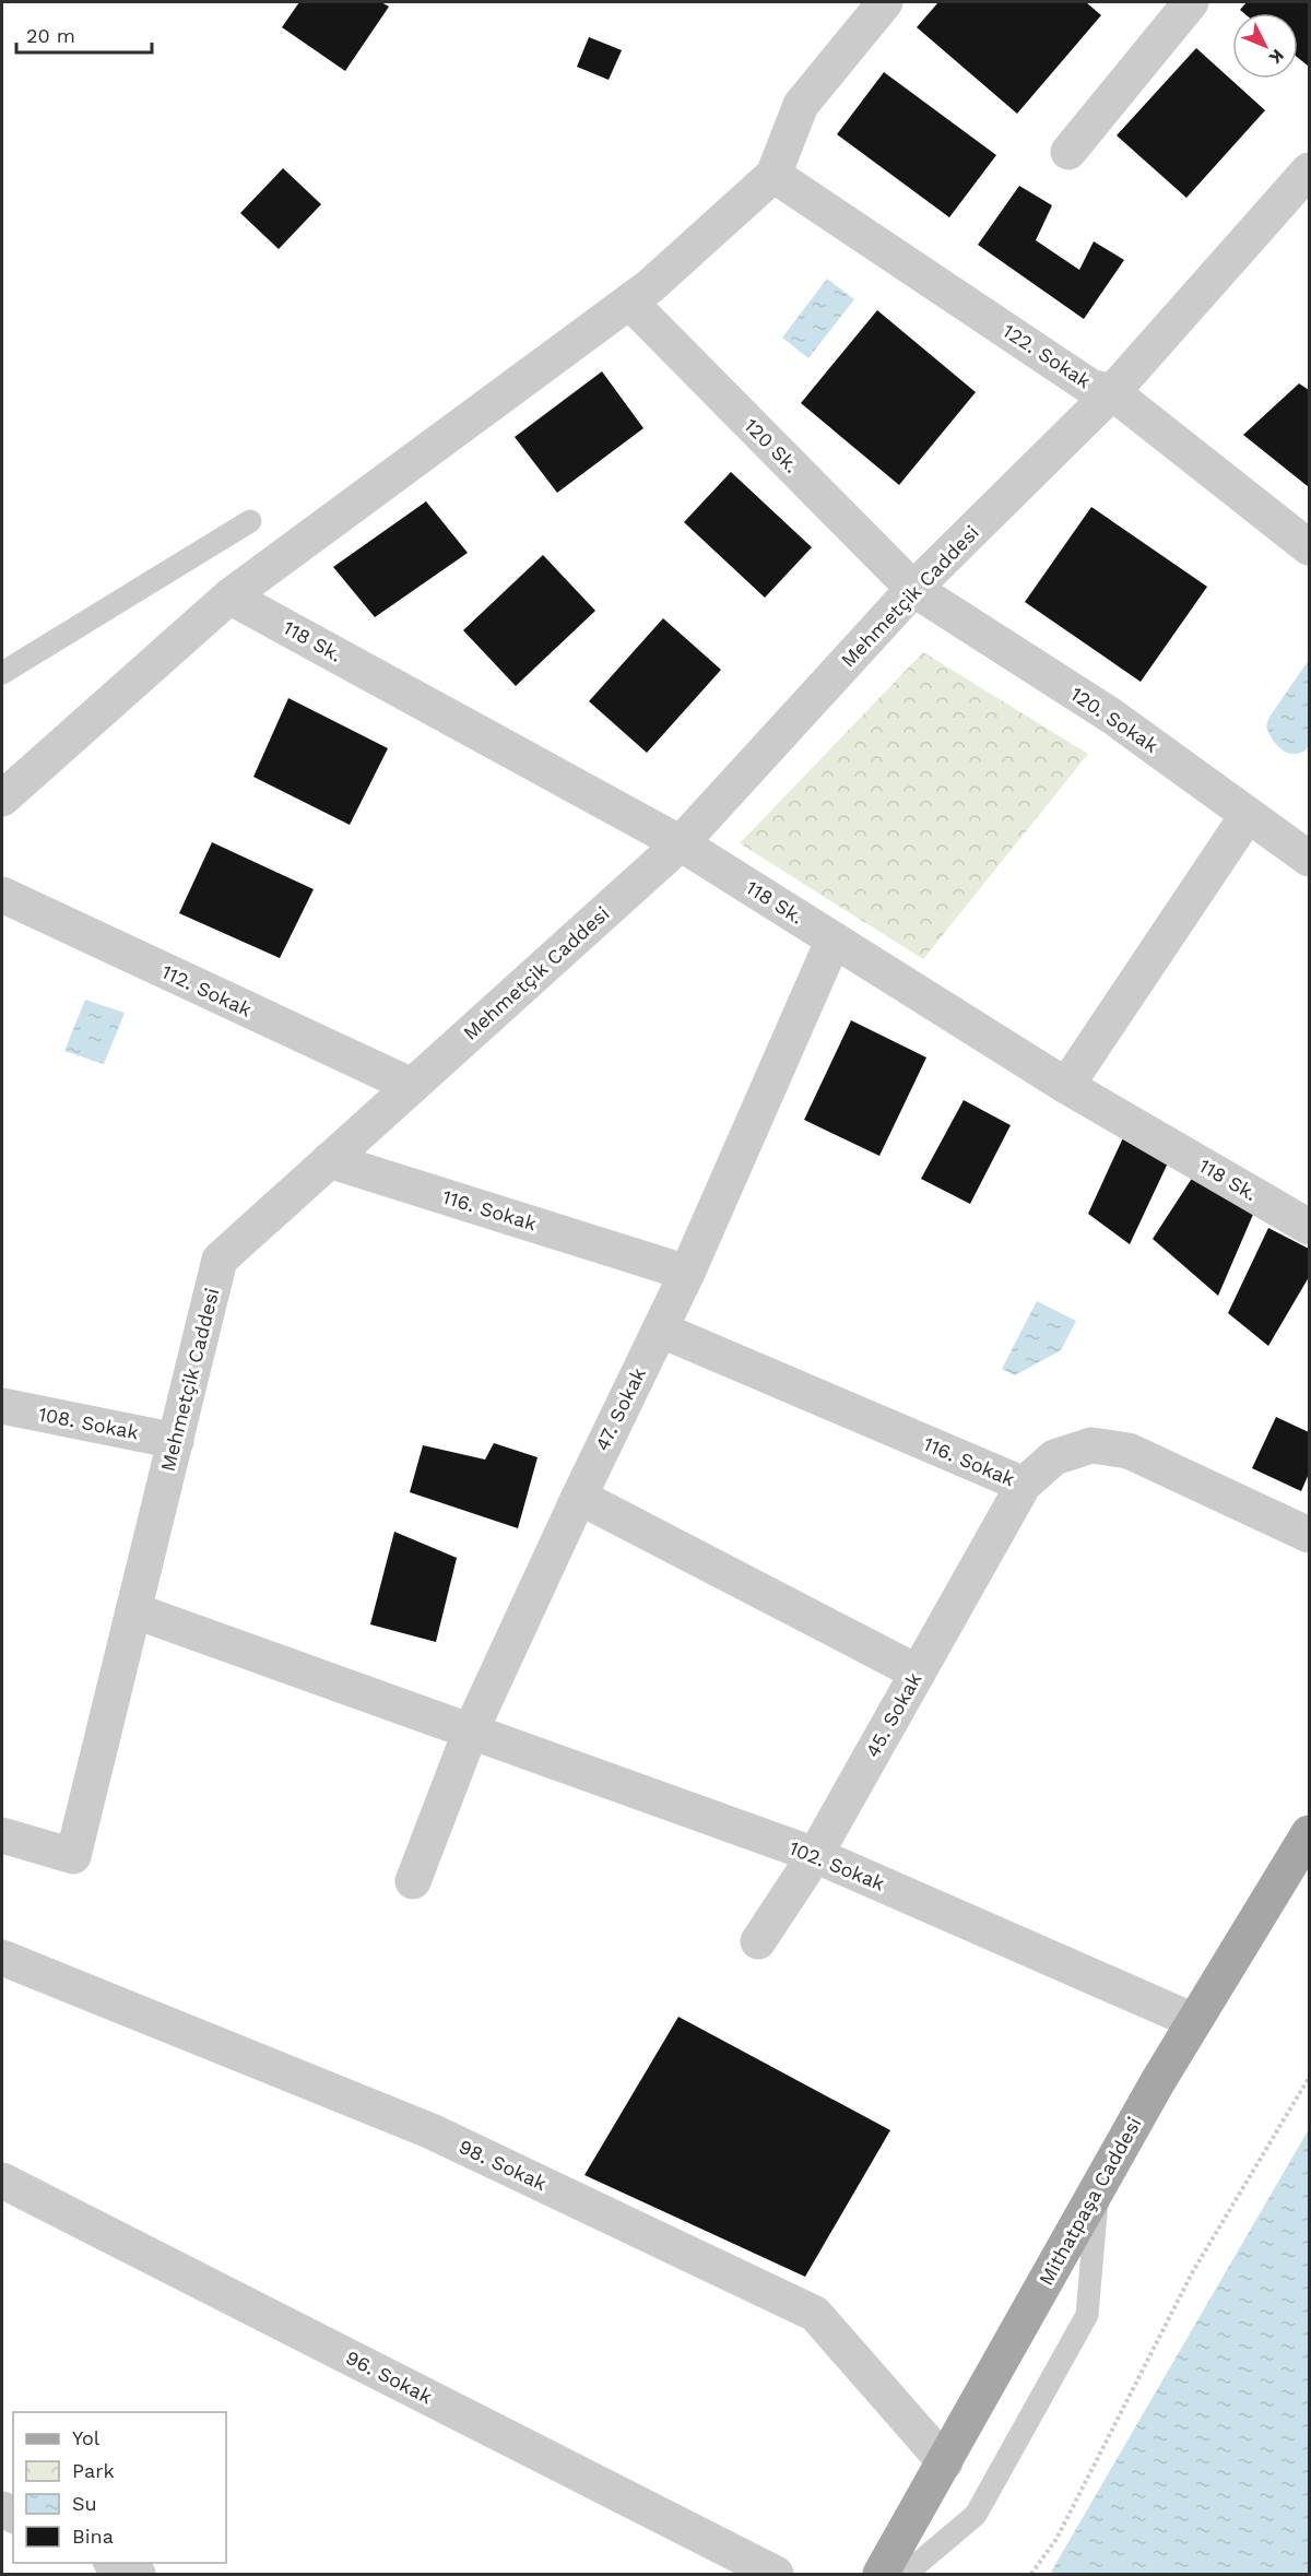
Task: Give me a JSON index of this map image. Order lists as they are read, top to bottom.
{
  "streets": {
    "main road": ["Mithatpaşa Caddesi"],
    "street": [
      "122. Sokak",
      "120 Sk.",
      "Mehmetçik Caddesi",
      "118 Sk.",
      "120. Sokak",
      "112. Sokak",
      "116. Sokak",
      "47. Sokak",
      "108. Sokak",
      "45. Sokak",
      "102. Sokak",
      "98. Sokak",
      "96. Sokak"
    ]
  },
  "crossings": [
    ["122. Sokak", "Mehmetçik Caddesi"],
    ["120 Sk.", "Mehmetçik Caddesi"],
    ["120 Sk.", "120. Sokak"],
    ["Mehmetçik Caddesi", "118 Sk."],
    ["Mehmetçik Caddesi", "120. Sokak"],
    ["Mehmetçik Caddesi", "112. Sokak"],
    ["Mehmetçik Caddesi", "116. Sokak"],
    ["Mehmetçik Caddesi", "108. Sokak"],
    ["Mehmetçik Caddesi", "102. Sokak"],
    ["118 Sk.", "47. Sokak"],
    ["116. Sokak", "47. Sokak"],
    ["116. Sokak", "45. Sokak"],
    ["47. Sokak", "102. Sokak"],
    ["45. Sokak", "102. Sokak"],
    ["102. Sokak", "Mithatpaşa Caddesi"],
    ["98. Sokak", "Mithatpaşa Caddesi"]
  ],
  "legend": [
    "Yol",
    "Park",
    "Su",
    "Bina"
  ],
  "scale_bar": "20 m",
  "north": "bottom right"
}
